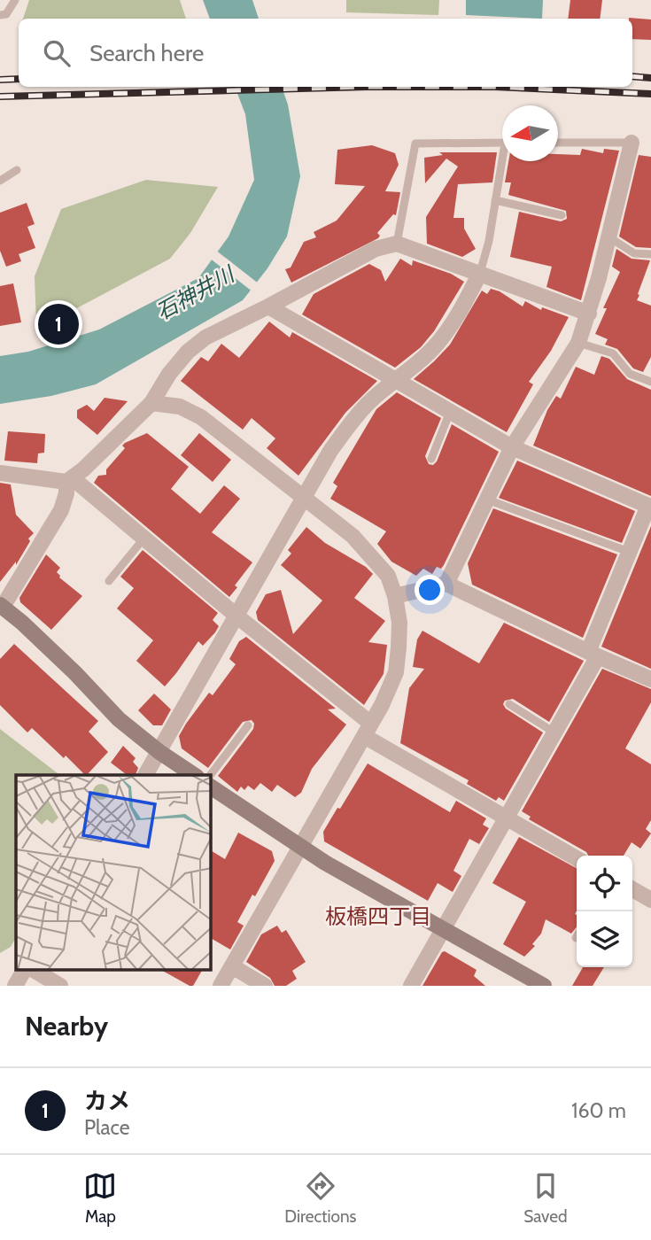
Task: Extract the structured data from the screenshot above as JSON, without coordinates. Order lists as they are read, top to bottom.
{
  "districts": ["板橋四丁目"],
  "water": ["石神井川"],
  "north": "left",
  "page": {
    "search": "Search here",
    "pins": "1",
    "heading": "Nearby",
    "list": [
      {
        "mark": "1",
        "name": "カメ",
        "note": "Place",
        "value": "160 m"
      }
    ],
    "nav": ["Map", "Directions", "Saved"]
  }
}
